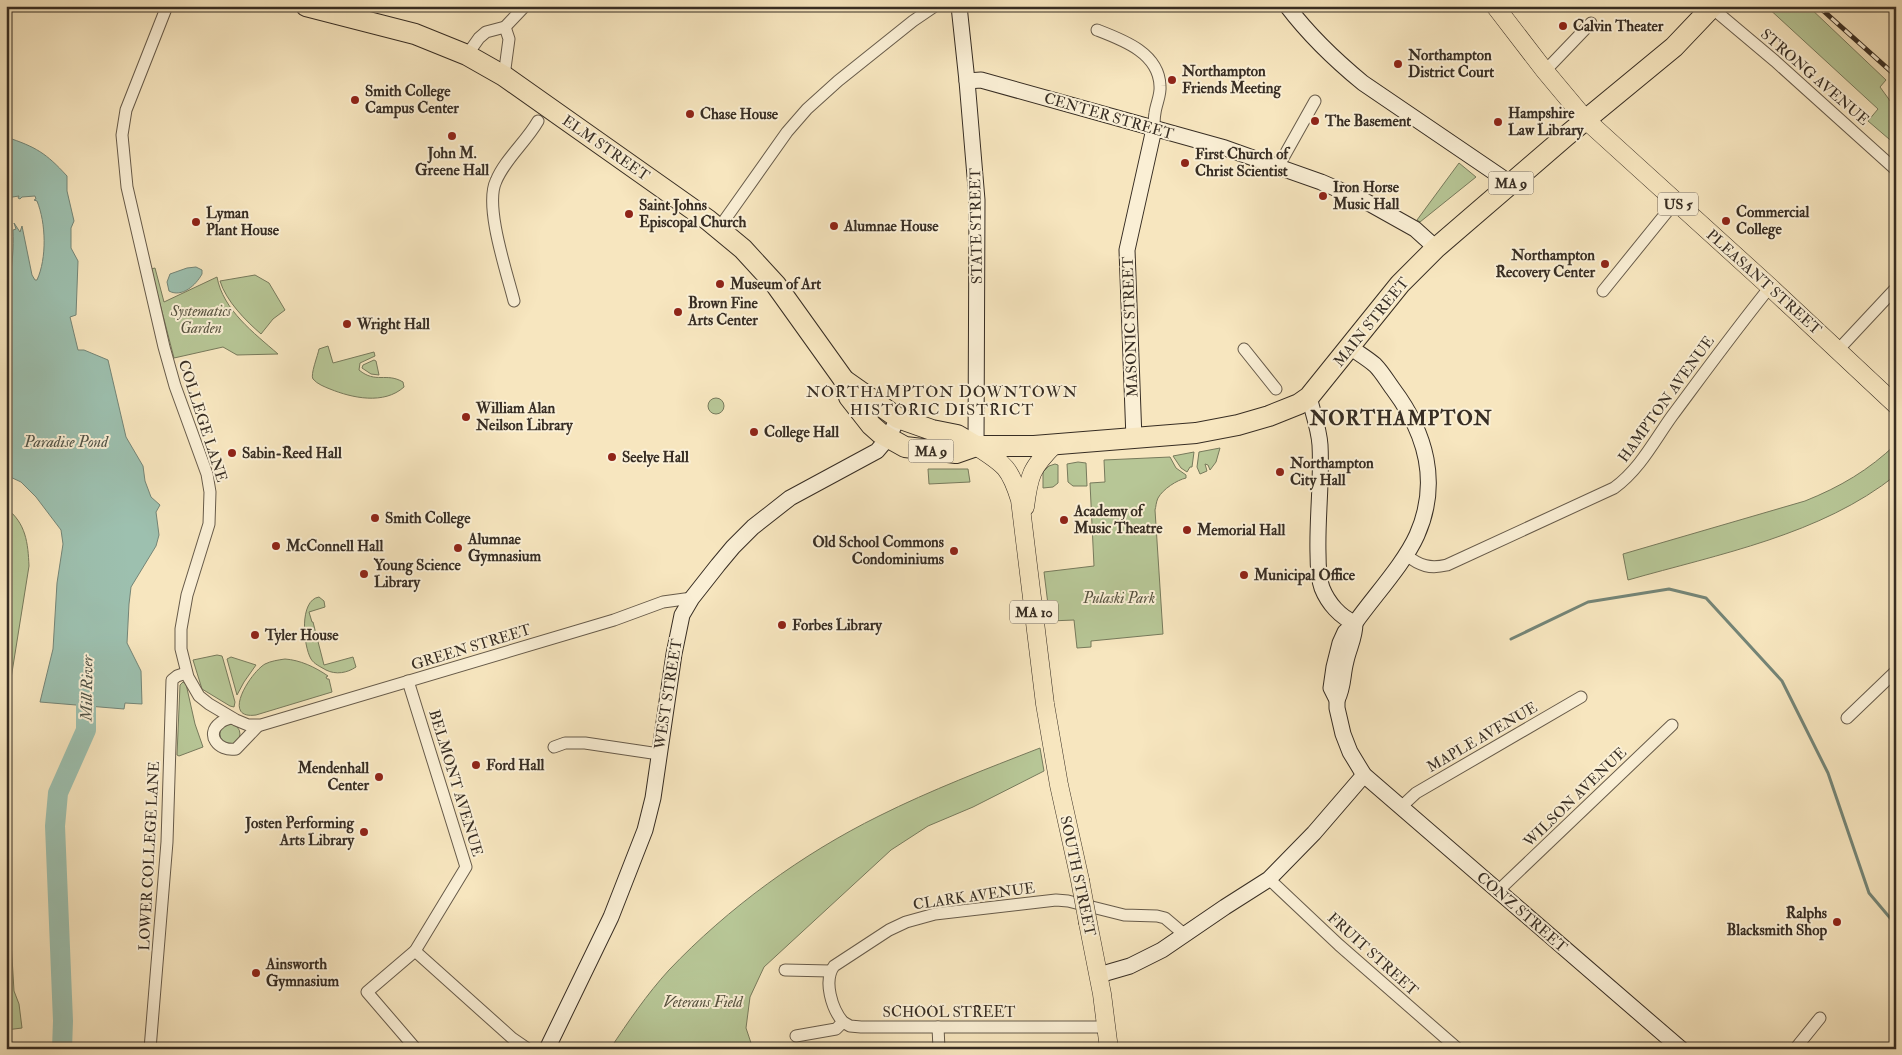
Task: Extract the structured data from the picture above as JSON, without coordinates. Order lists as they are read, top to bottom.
{
  "streets": {
    "highway": ["ELM STREET", "MA 9", "MAIN STREET"],
    "main road": [
      "CENTER STREET",
      "US 5",
      "STATE STREET",
      "PLEASANT STREET",
      "MASONIC STREET",
      "MA 10",
      "WEST STREET",
      "SOUTH STREET",
      "CONZ STREET"
    ],
    "street": [
      "STRONG AVENUE",
      "HAMPTON AVENUE",
      "COLLEGE LANE",
      "GREEN STREET",
      "MAPLE AVENUE",
      "BELMONT AVENUE",
      "WILSON AVENUE",
      "LOWER COLLEGE LANE",
      "CLARK AVENUE",
      "FRUIT STREET",
      "SCHOOL STREET"
    ]
  },
  "crossings": [
    ["STRONG AVENUE", "MAIN STREET"],
    ["CENTER STREET", "STATE STREET"],
    ["CENTER STREET", "MAIN STREET"],
    ["CENTER STREET", "MASONIC STREET"],
    ["ELM STREET", "MAIN STREET"],
    ["ELM STREET", "WEST STREET"],
    ["US 5", "PLEASANT STREET"],
    ["US 5", "MAIN STREET"],
    ["STATE STREET", "MAIN STREET"],
    ["STATE STREET", "MA 10"],
    ["PLEASANT STREET", "MAIN STREET"],
    ["PLEASANT STREET", "HAMPTON AVENUE"],
    ["MAIN STREET", "MASONIC STREET"],
    ["MAIN STREET", "MA 10"],
    ["MAIN STREET", "WEST STREET"],
    ["MAIN STREET", "CONZ STREET"],
    ["HAMPTON AVENUE", "CONZ STREET"],
    ["COLLEGE LANE", "LOWER COLLEGE LANE"],
    ["MA 10", "SOUTH STREET"],
    ["GREEN STREET", "WEST STREET"],
    ["GREEN STREET", "BELMONT AVENUE"],
    ["MAPLE AVENUE", "CONZ STREET"],
    ["WILSON AVENUE", "CONZ STREET"],
    ["SOUTH STREET", "SCHOOL STREET"]
  ],
  "districts": ["NORTHAMPTON DOWNTOWN HISTORIC DISTRICT", "NORTHAMPTON"],
  "water": ["Paradise Pond", "Mill River"],
  "parks": ["Systematics Garden", "Pulaski Park", "Veterans Field"],
  "places": [
    "Calvin Theater",
    "Northampton District Court",
    "Northampton Friends Meeting",
    "Smith College Campus Center",
    "Chase House",
    "The Basement",
    "Hampshire Law Library",
    "John M. Greene Hall",
    "First Church of Christ Scientist",
    "Iron Horse Music Hall",
    "Saint Johns Episcopal Church",
    "Commercial College",
    "Lyman Plant House",
    "Alumnae House",
    "Northampton Recovery Center",
    "Museum of Art",
    "Brown Fine Arts Center",
    "Wright Hall",
    "William Alan Neilson Library",
    "College Hall",
    "Sabin-Reed Hall",
    "Seelye Hall",
    "Northampton City Hall",
    "Smith College",
    "Academy of Music Theatre",
    "Memorial Hall",
    "McConnell Hall",
    "Alumnae Gymnasium",
    "Old School Commons Condominiums",
    "Young Science Library",
    "Municipal Office",
    "Forbes Library",
    "Tyler House",
    "Ford Hall",
    "Mendenhall Center",
    "Josten Performing Arts Library",
    "Ralphs Blacksmith Shop",
    "Ainsworth Gymnasium"
  ]
}
